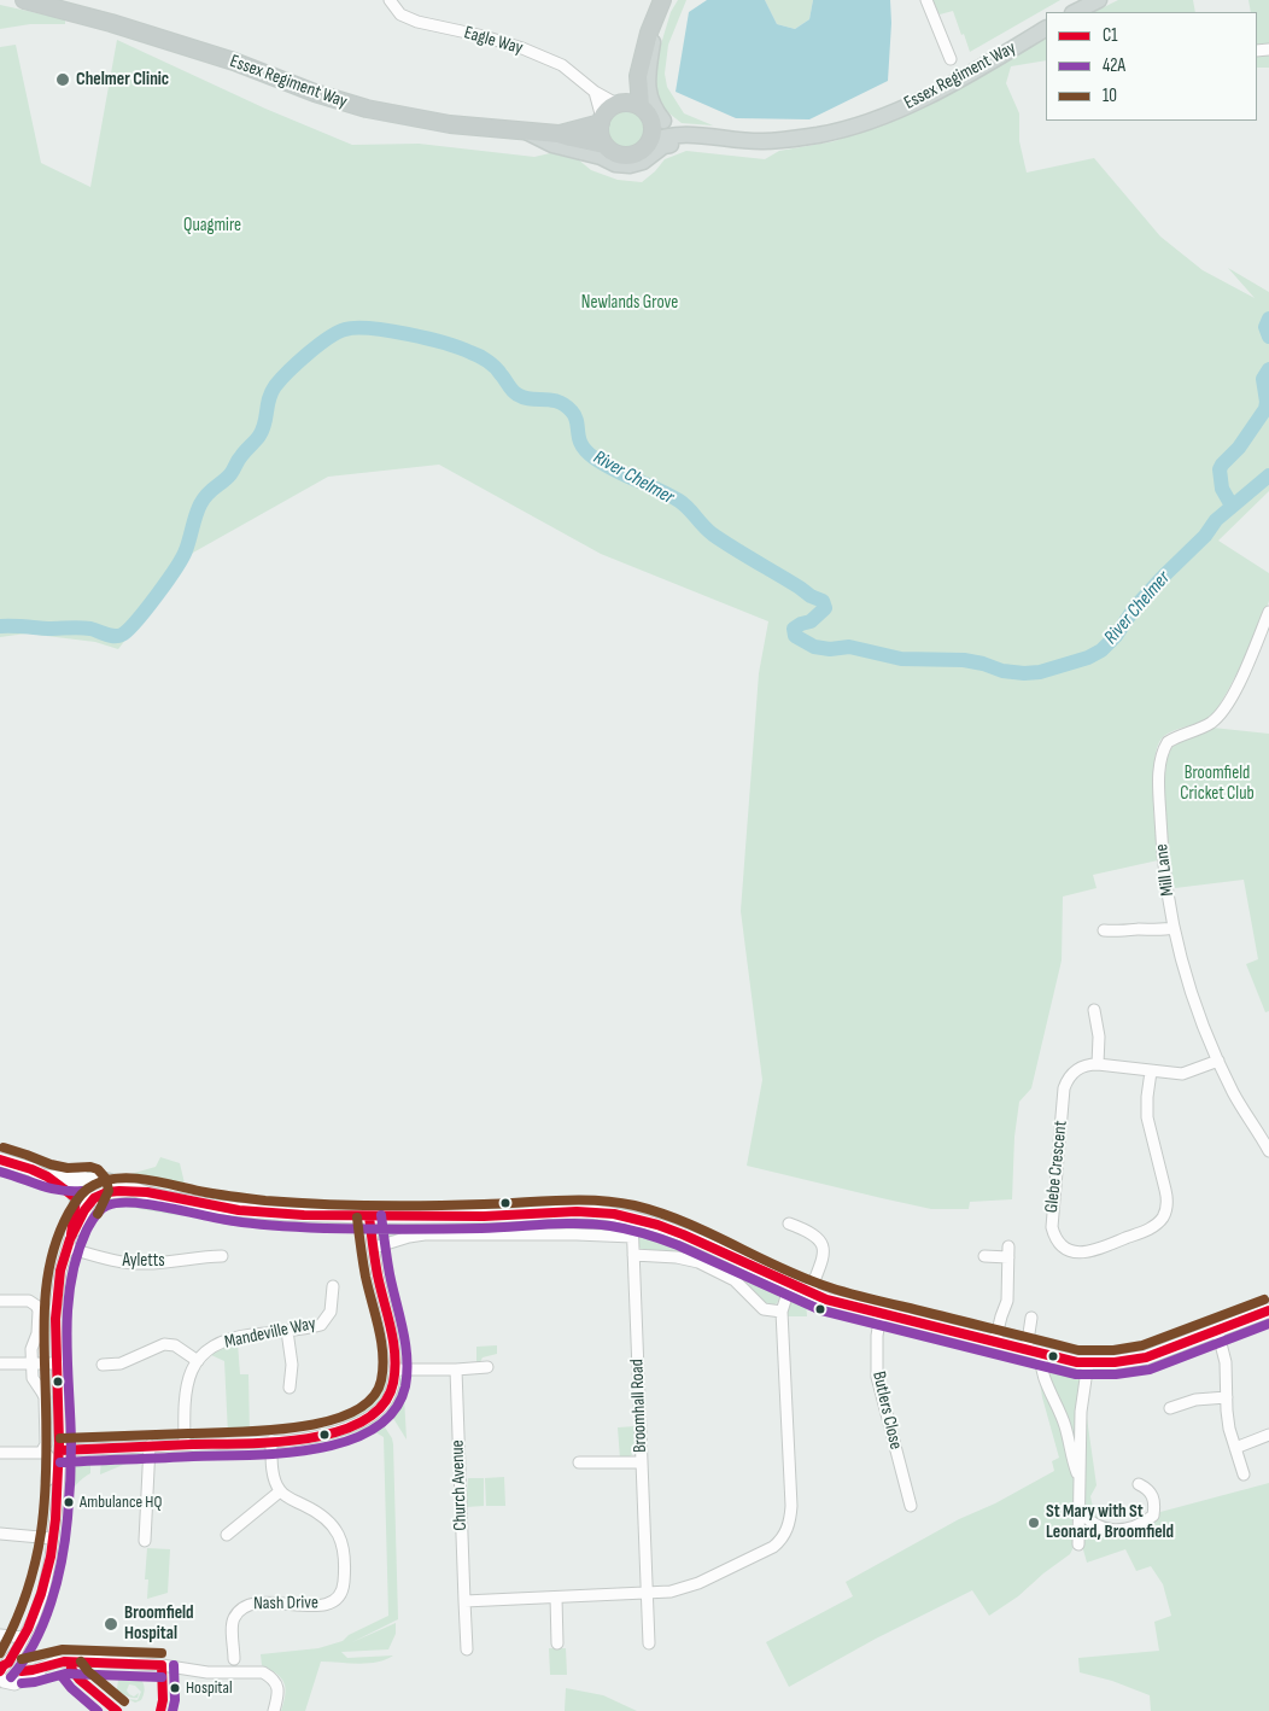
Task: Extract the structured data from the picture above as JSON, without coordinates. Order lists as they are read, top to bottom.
{
  "streets": {
    "highway": ["Essex Regiment Way"],
    "street": [
      "Eagle Way",
      "Mill Lane",
      "Glebe Crescent",
      "Ayletts",
      "Mandeville Way",
      "Broomhall Road",
      "Butlers Close",
      "Church Avenue",
      "Nash Drive"
    ]
  },
  "crossings": [
    ["Eagle Way", "Essex Regiment Way"]
  ],
  "water": ["River Chelmer"],
  "parks": ["Quagmire", "Newlands Grove", "Broomfield Cricket Club"],
  "places": [
    "Chelmer Clinic",
    "Ambulance HQ",
    "St Mary with St Leonard, Broomfield",
    "Broomfield Hospital",
    "Hospital"
  ],
  "lines": ["transit line 10", "transit line C1", "transit line 42A"],
  "legend": ["C1", "42A", "10"]
}
